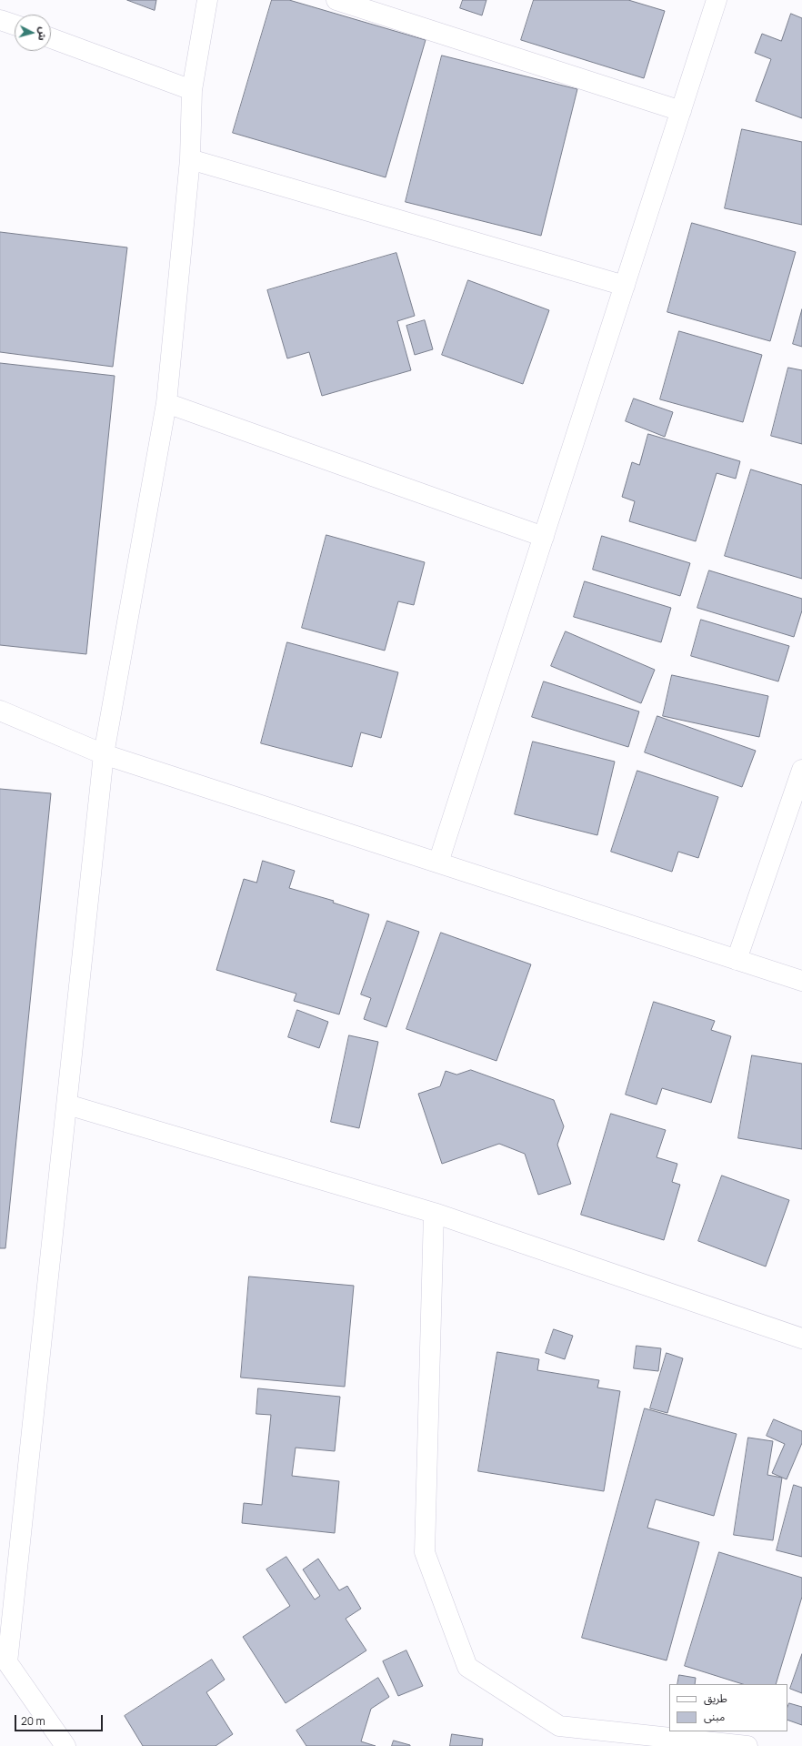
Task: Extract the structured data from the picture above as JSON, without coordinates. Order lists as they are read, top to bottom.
{
  "legend": ["طريق", "مبنى"],
  "scale_bar": "20 m",
  "north": "right"
}
